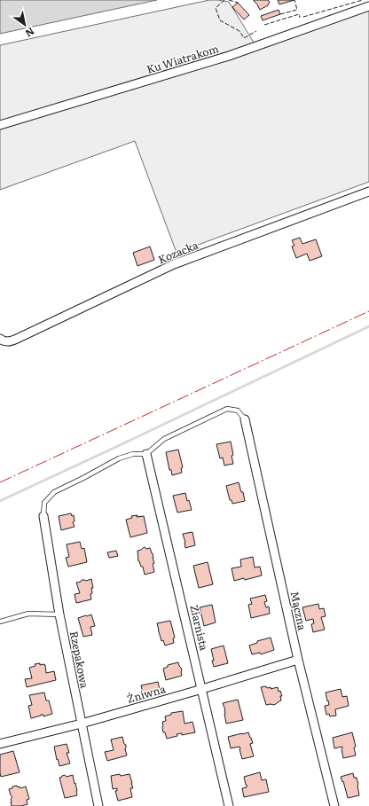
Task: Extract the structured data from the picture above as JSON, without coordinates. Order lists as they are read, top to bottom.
{
  "streets": {
    "street": [
      "Ku Wiatrakom",
      "Kozacka",
      "Mączna",
      "Ziarnista",
      "Rzepakowa",
      "Żniwna"
    ]
  },
  "crossings": [
    ["Mączna", "Żniwna"],
    ["Ziarnista", "Żniwna"],
    ["Rzepakowa", "Żniwna"]
  ],
  "north": "bottom right"
}
